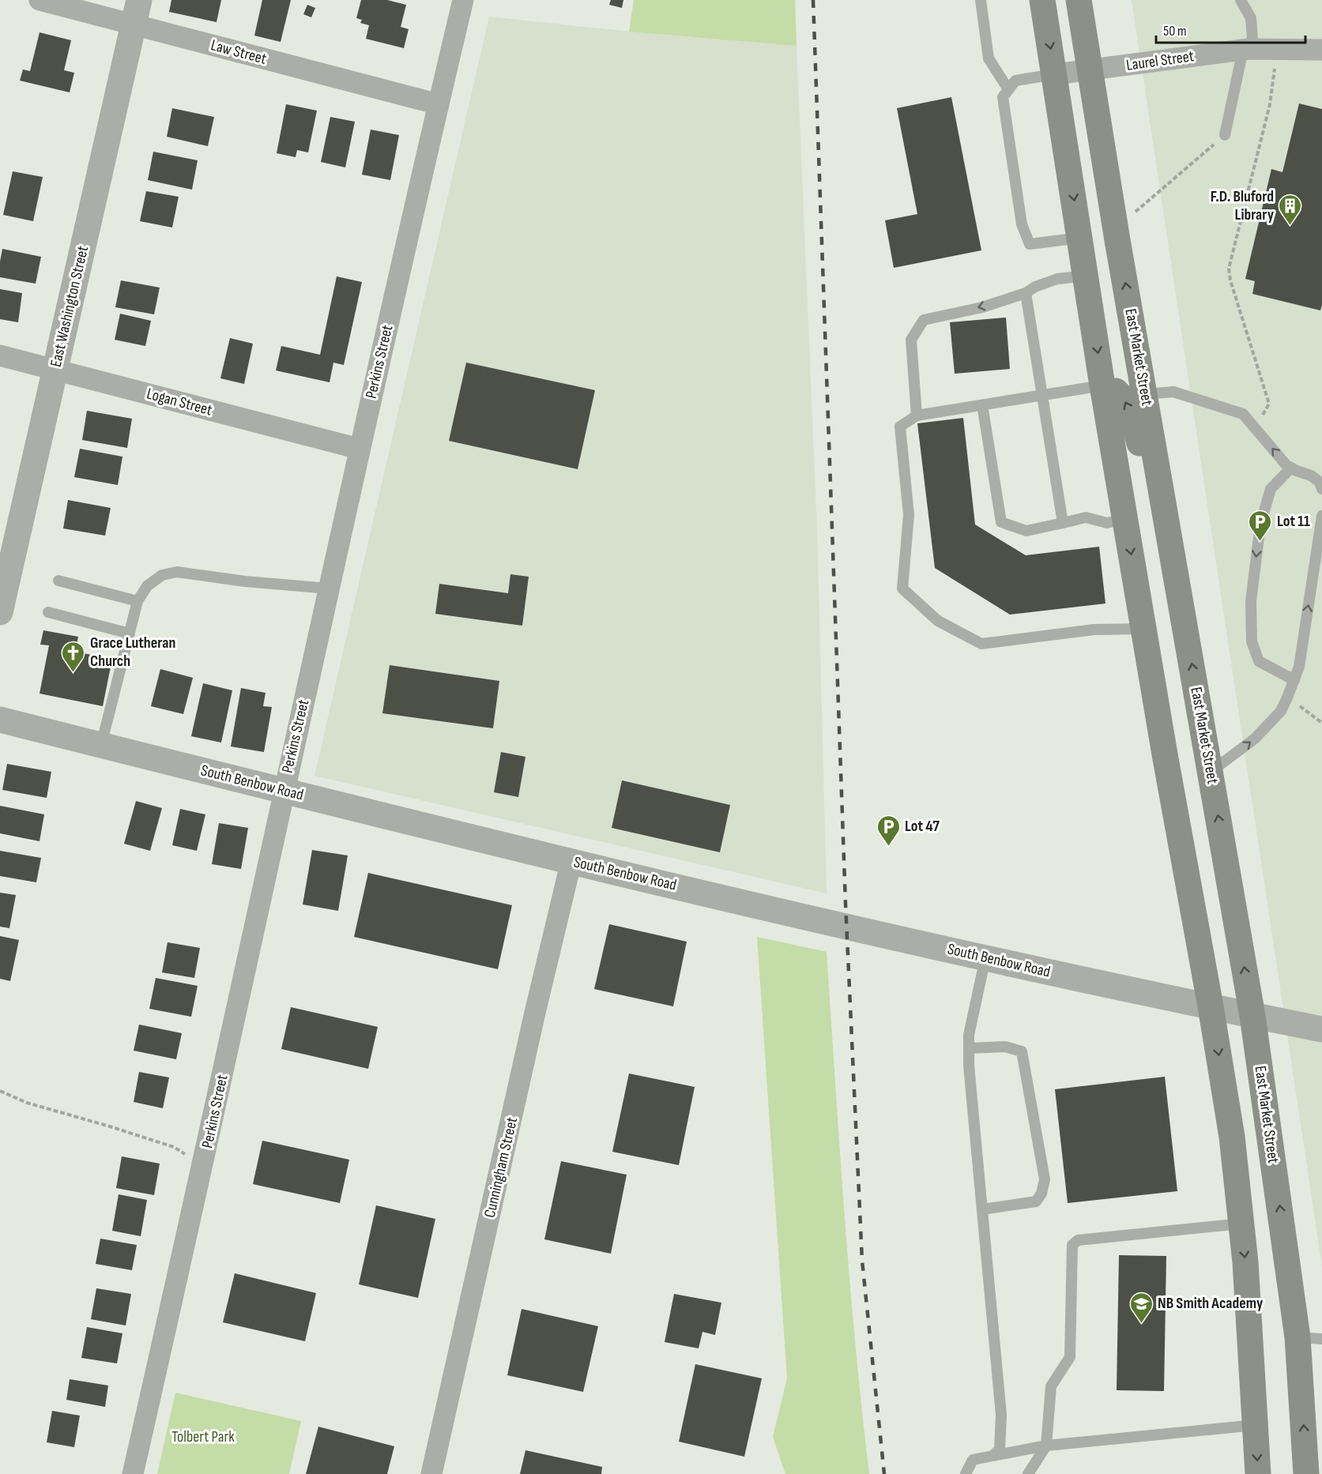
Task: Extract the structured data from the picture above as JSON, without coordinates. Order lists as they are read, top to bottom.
{
  "streets": {
    "main road": ["East Market Street"],
    "street": [
      "Law Street",
      "Laurel Street",
      "East Washington Street",
      "Perkins Street",
      "Logan Street",
      "South Benbow Road",
      "Cunningham Street"
    ]
  },
  "crossings": [
    ["Law Street", "East Washington Street"],
    ["Law Street", "Perkins Street"],
    ["Laurel Street", "East Market Street"],
    ["East Washington Street", "Logan Street"],
    ["East Market Street", "South Benbow Road"],
    ["Perkins Street", "Logan Street"],
    ["Perkins Street", "South Benbow Road"],
    ["South Benbow Road", "Cunningham Street"]
  ],
  "parks": ["Tolbert Park"],
  "places": {
    "building": ["F.D. Bluford Library"],
    "parking": ["Lot 11", "Lot 47"],
    "church": ["Grace Lutheran Church"],
    "school or university": ["NB Smith Academy"]
  },
  "scale_bar": "50 m"
}
